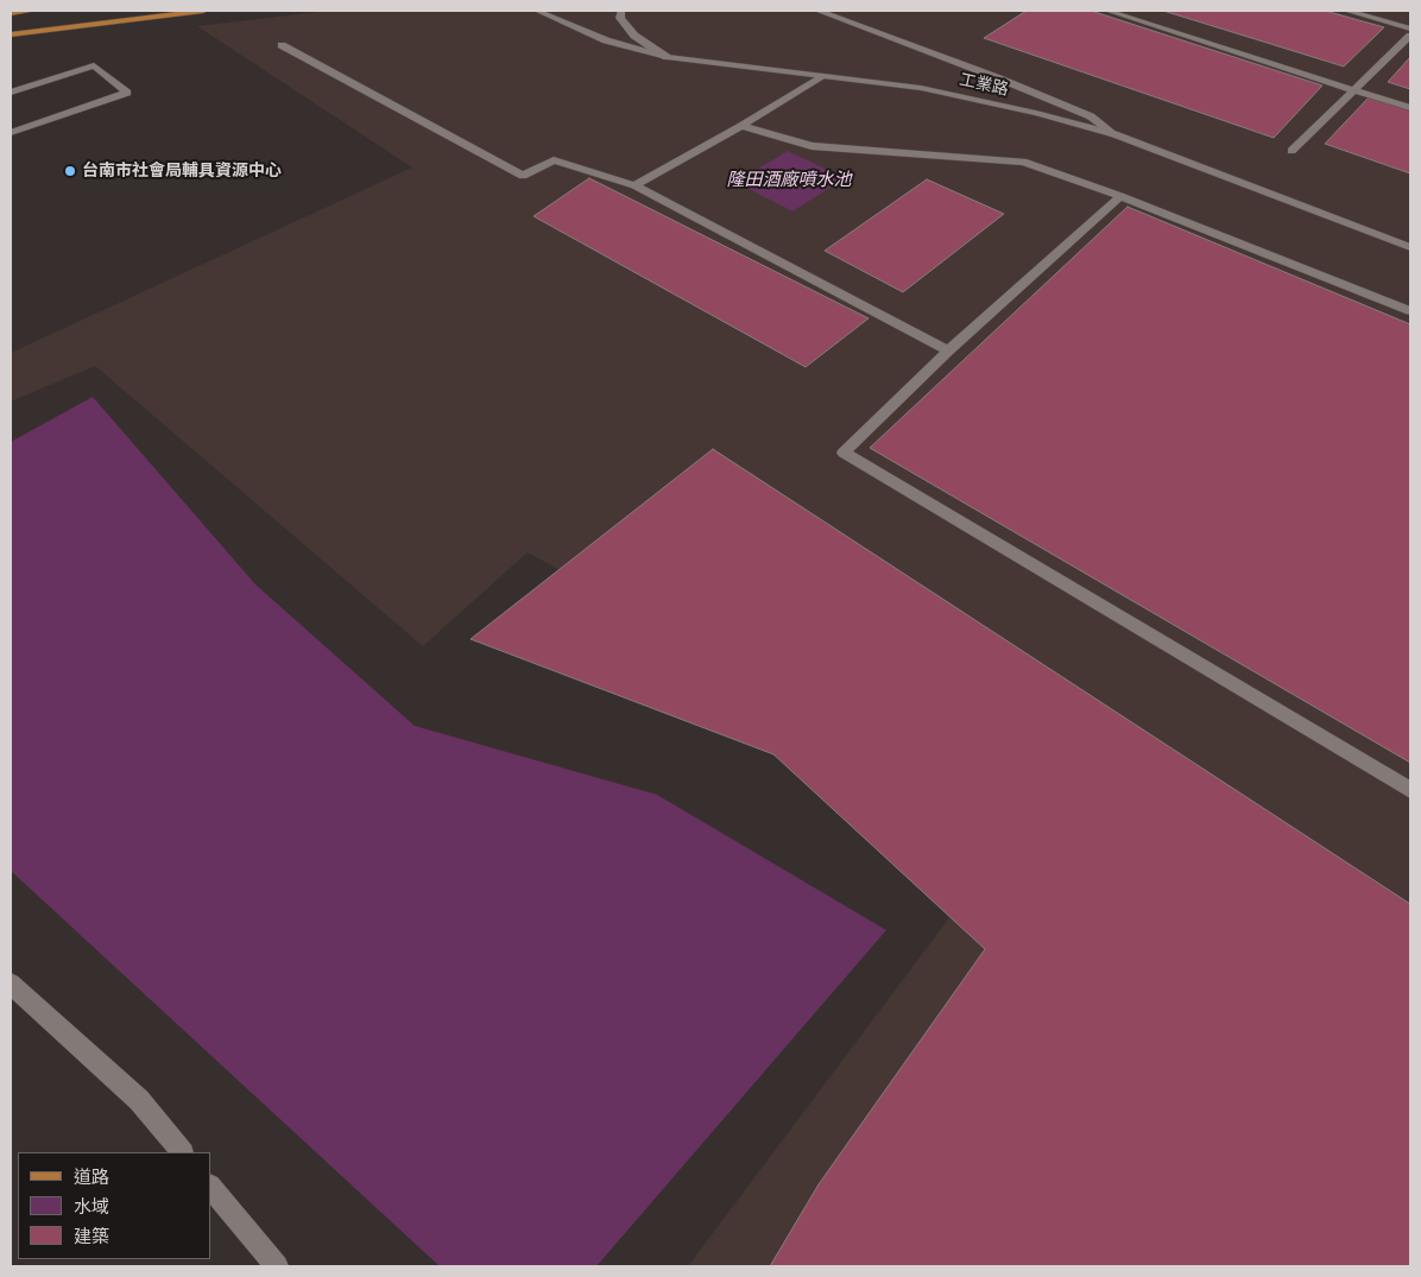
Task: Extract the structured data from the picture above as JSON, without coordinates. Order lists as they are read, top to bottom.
{
  "streets": {
    "street": ["工業路"]
  },
  "water": ["隆田酒廠噴水池"],
  "places": ["台南市社會局輔具資源中心"],
  "legend": ["道路", "水域", "建築"]
}
